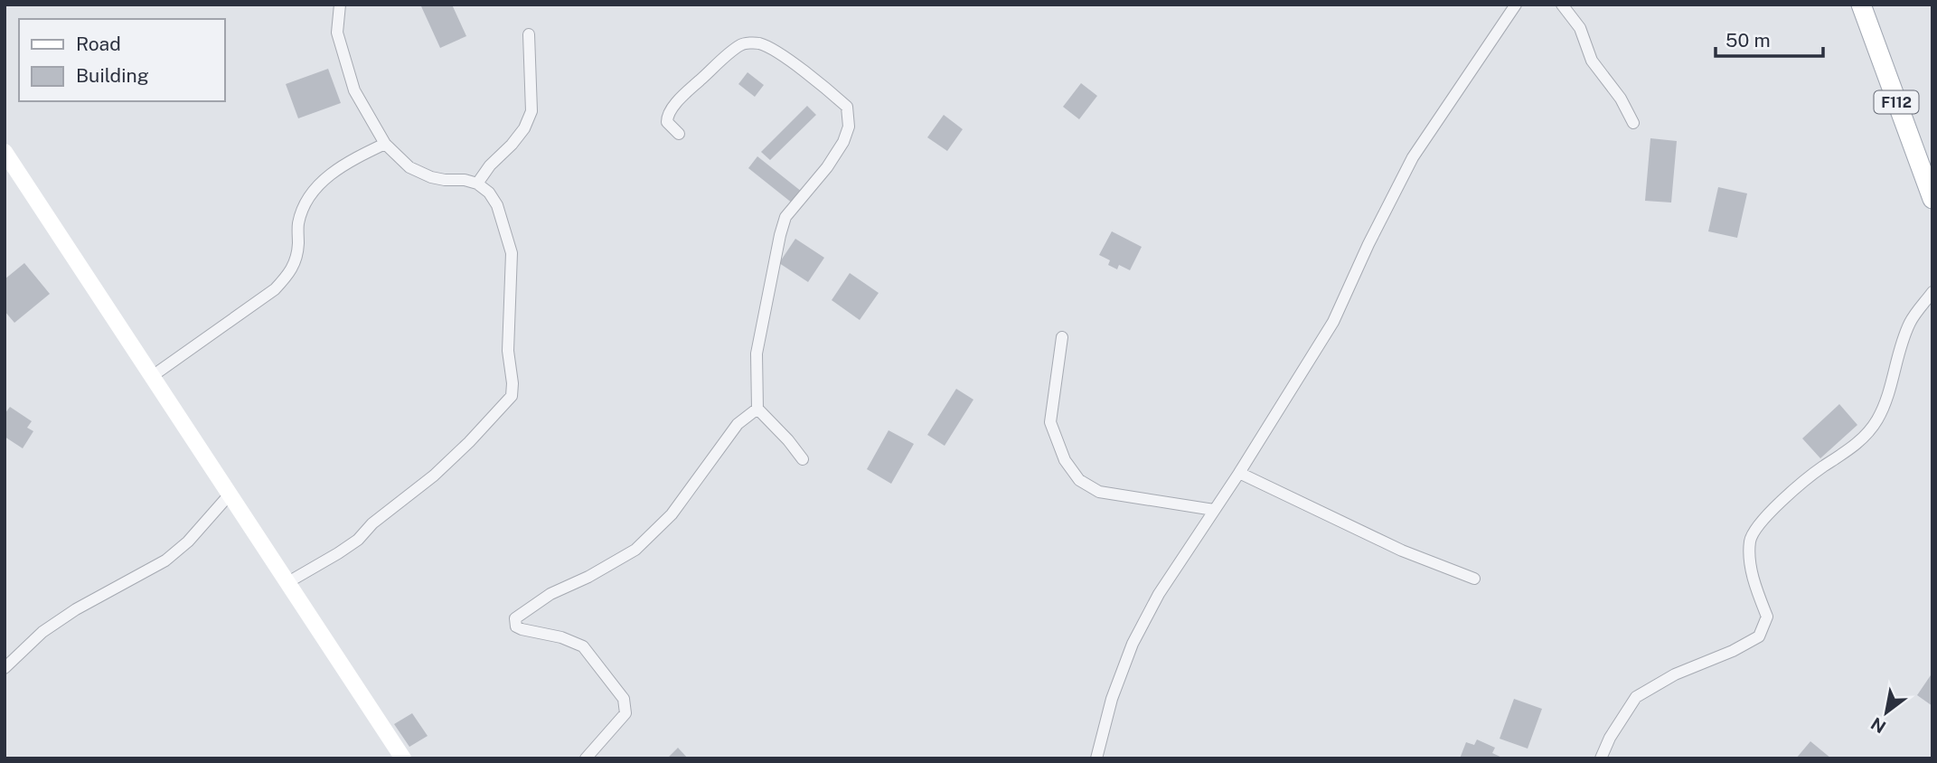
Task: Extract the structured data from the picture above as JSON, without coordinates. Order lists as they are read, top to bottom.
{
  "streets": {
    "main road": ["F112"]
  },
  "legend": ["Road", "Building"],
  "scale_bar": "50 m",
  "north": "bottom left"
}
